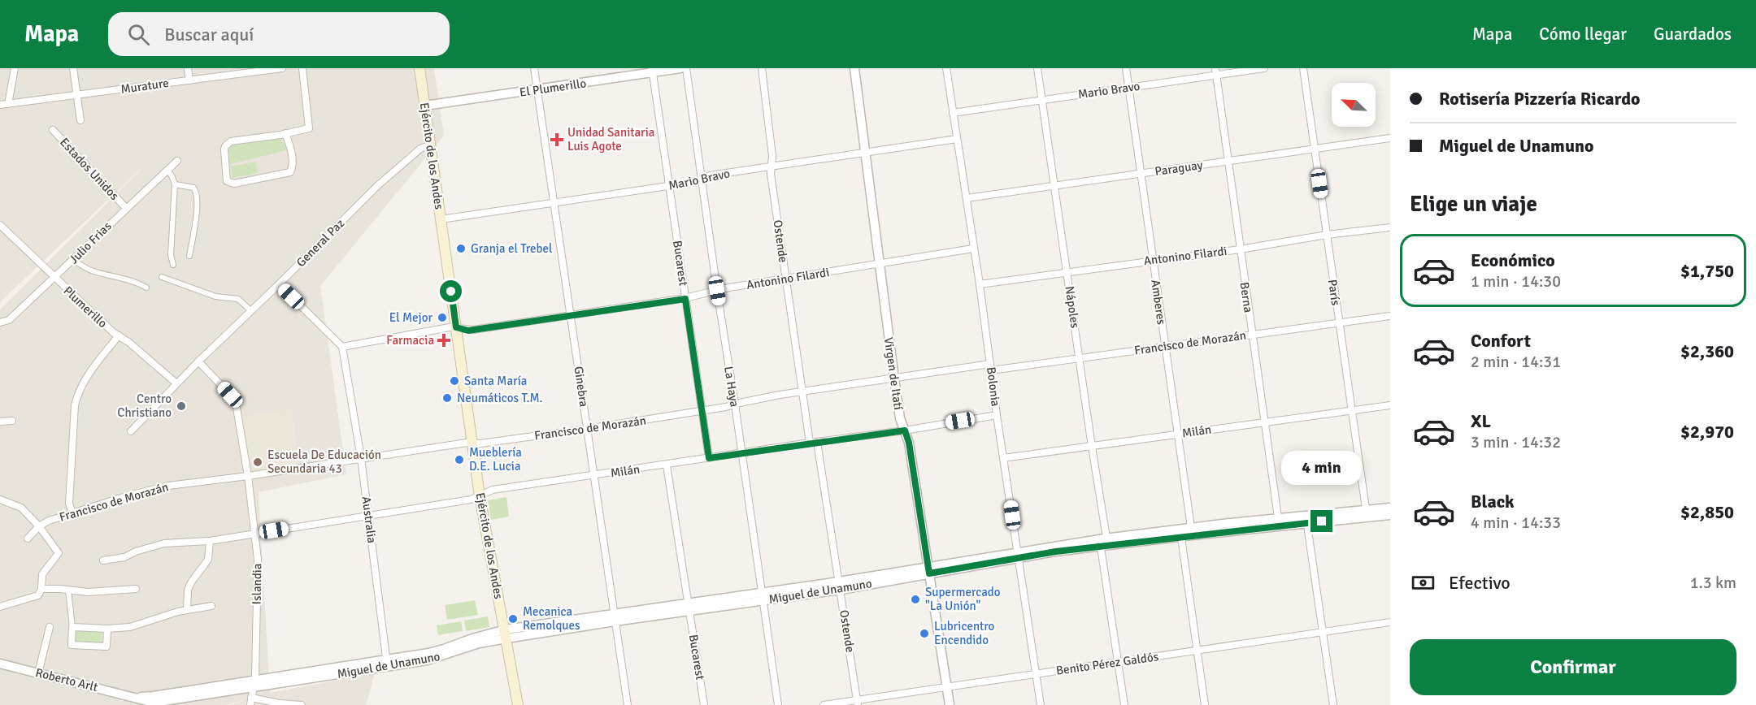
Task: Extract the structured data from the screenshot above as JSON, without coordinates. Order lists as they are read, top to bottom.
{
  "streets": {
    "main road": ["Ejército de los Andes"],
    "street": [
      "Murature",
      "El Plumerillo",
      "Mario Bravo",
      "Paraguay",
      "Estados Unidos",
      "Ostende",
      "Julio Frias",
      "General Paz",
      "Antonino Filardi",
      "Bucarest",
      "París",
      "Berna",
      "Amberes",
      "Plumerillo",
      "Nápoles",
      "Francisco de Morazán",
      "Virgen de Itatí",
      "Ginebra",
      "La Haya",
      "Bolonia",
      "Milán",
      "Australia",
      "Islandia",
      "Miguel de Unamuno",
      "Benito Pérez Galdós",
      "Roberto Arlt"
    ]
  },
  "crossings": [
    ["El Plumerillo", "Ejército de los Andes"],
    ["El Plumerillo", "Bucarest"],
    ["El Plumerillo", "Ginebra"],
    ["Mario Bravo", "Ejército de los Andes"],
    ["Mario Bravo", "Ostende"],
    ["Mario Bravo", "Bucarest"],
    ["Mario Bravo", "Berna"],
    ["Mario Bravo", "Amberes"],
    ["Mario Bravo", "Nápoles"],
    ["Mario Bravo", "Virgen de Itatí"],
    ["Mario Bravo", "Ginebra"],
    ["Mario Bravo", "La Haya"],
    ["Mario Bravo", "Bolonia"],
    ["Ejército de los Andes", "General Paz"],
    ["Ejército de los Andes", "Antonino Filardi"],
    ["Ejército de los Andes", "Francisco de Morazán"],
    ["Ejército de los Andes", "Milán"],
    ["Ejército de los Andes", "Miguel de Unamuno"],
    ["Paraguay", "París"],
    ["Paraguay", "Berna"],
    ["Paraguay", "Amberes"],
    ["Paraguay", "Nápoles"],
    ["Paraguay", "Bolonia"],
    ["Estados Unidos", "Julio Frias"],
    ["Ostende", "Antonino Filardi"],
    ["Ostende", "Francisco de Morazán"],
    ["Ostende", "Milán"],
    ["Ostende", "Miguel de Unamuno"],
    ["Ostende", "Benito Pérez Galdós"],
    ["Julio Frias", "Plumerillo"],
    ["General Paz", "Plumerillo"],
    ["General Paz", "Islandia"],
    ["Antonino Filardi", "Bucarest"],
    ["Antonino Filardi", "París"],
    ["Antonino Filardi", "Berna"],
    ["Antonino Filardi", "Amberes"],
    ["Antonino Filardi", "Nápoles"],
    ["Antonino Filardi", "Virgen de Itatí"],
    ["Antonino Filardi", "Ginebra"],
    ["Antonino Filardi", "La Haya"],
    ["Antonino Filardi", "Bolonia"],
    ["Antonino Filardi", "Australia"],
    ["Bucarest", "Francisco de Morazán"],
    ["Bucarest", "Milán"],
    ["Bucarest", "Miguel de Unamuno"],
    ["París", "Francisco de Morazán"],
    ["París", "Milán"],
    ["París", "Miguel de Unamuno"],
    ["Berna", "Francisco de Morazán"],
    ["Berna", "Milán"],
    ["Berna", "Miguel de Unamuno"],
    ["Amberes", "Francisco de Morazán"],
    ["Amberes", "Milán"],
    ["Amberes", "Miguel de Unamuno"],
    ["Nápoles", "Francisco de Morazán"],
    ["Nápoles", "Milán"],
    ["Nápoles", "Miguel de Unamuno"],
    ["Nápoles", "Benito Pérez Galdós"],
    ["Francisco de Morazán", "Virgen de Itatí"],
    ["Francisco de Morazán", "Ginebra"],
    ["Francisco de Morazán", "La Haya"],
    ["Francisco de Morazán", "Bolonia"],
    ["Francisco de Morazán", "Australia"],
    ["Francisco de Morazán", "Islandia"],
    ["Virgen de Itatí", "Milán"],
    ["Virgen de Itatí", "Miguel de Unamuno"],
    ["Virgen de Itatí", "Benito Pérez Galdós"],
    ["Ginebra", "Milán"],
    ["Ginebra", "Miguel de Unamuno"],
    ["La Haya", "Milán"],
    ["La Haya", "Miguel de Unamuno"],
    ["Bolonia", "Milán"],
    ["Bolonia", "Miguel de Unamuno"],
    ["Bolonia", "Benito Pérez Galdós"],
    ["Milán", "Australia"],
    ["Milán", "Islandia"],
    ["Australia", "Miguel de Unamuno"],
    ["Islandia", "Miguel de Unamuno"],
    ["Islandia", "Roberto Arlt"],
    ["Miguel de Unamuno", "Roberto Arlt"]
  ],
  "places": {
    "health": ["Unidad Sanitaria Luis Agote", "Farmacia"],
    "other": [
      "Granja el Trebel",
      "El Mejor",
      "Santa María",
      "Neumáticos T.M.",
      "Centro Christiano",
      "Mueblería D.E. Lucia",
      "Escuela De Educación Secundaria 43",
      "Supermercado \"La Unión\"",
      "Mecanica Remolques",
      "Lubricentro Encendido"
    ]
  },
  "north": "top left",
  "page": {
    "header": "Mapa",
    "search": "Buscar aquí",
    "nav": ["Mapa", "Cómo llegar", "Guardados"],
    "banner": ["Rotisería Pizzería Ricardo", "Miguel de Unamuno"],
    "heading": "Elige un viaje",
    "list": [
      {
        "name": "Económico",
        "note": "1 min · 14:30",
        "value": "$1,750"
      },
      {
        "name": "Confort",
        "note": "2 min · 14:31",
        "value": "$2,360"
      },
      {
        "name": "XL",
        "note": "3 min · 14:32",
        "value": "$2,970"
      },
      {
        "name": "Black",
        "note": "4 min · 14:33",
        "value": "$2,850"
      }
    ],
    "bubble": "4 min",
    "pay": ["Efectivo", "1.3 km"],
    "buttons": "Confirmar"
  }
}
